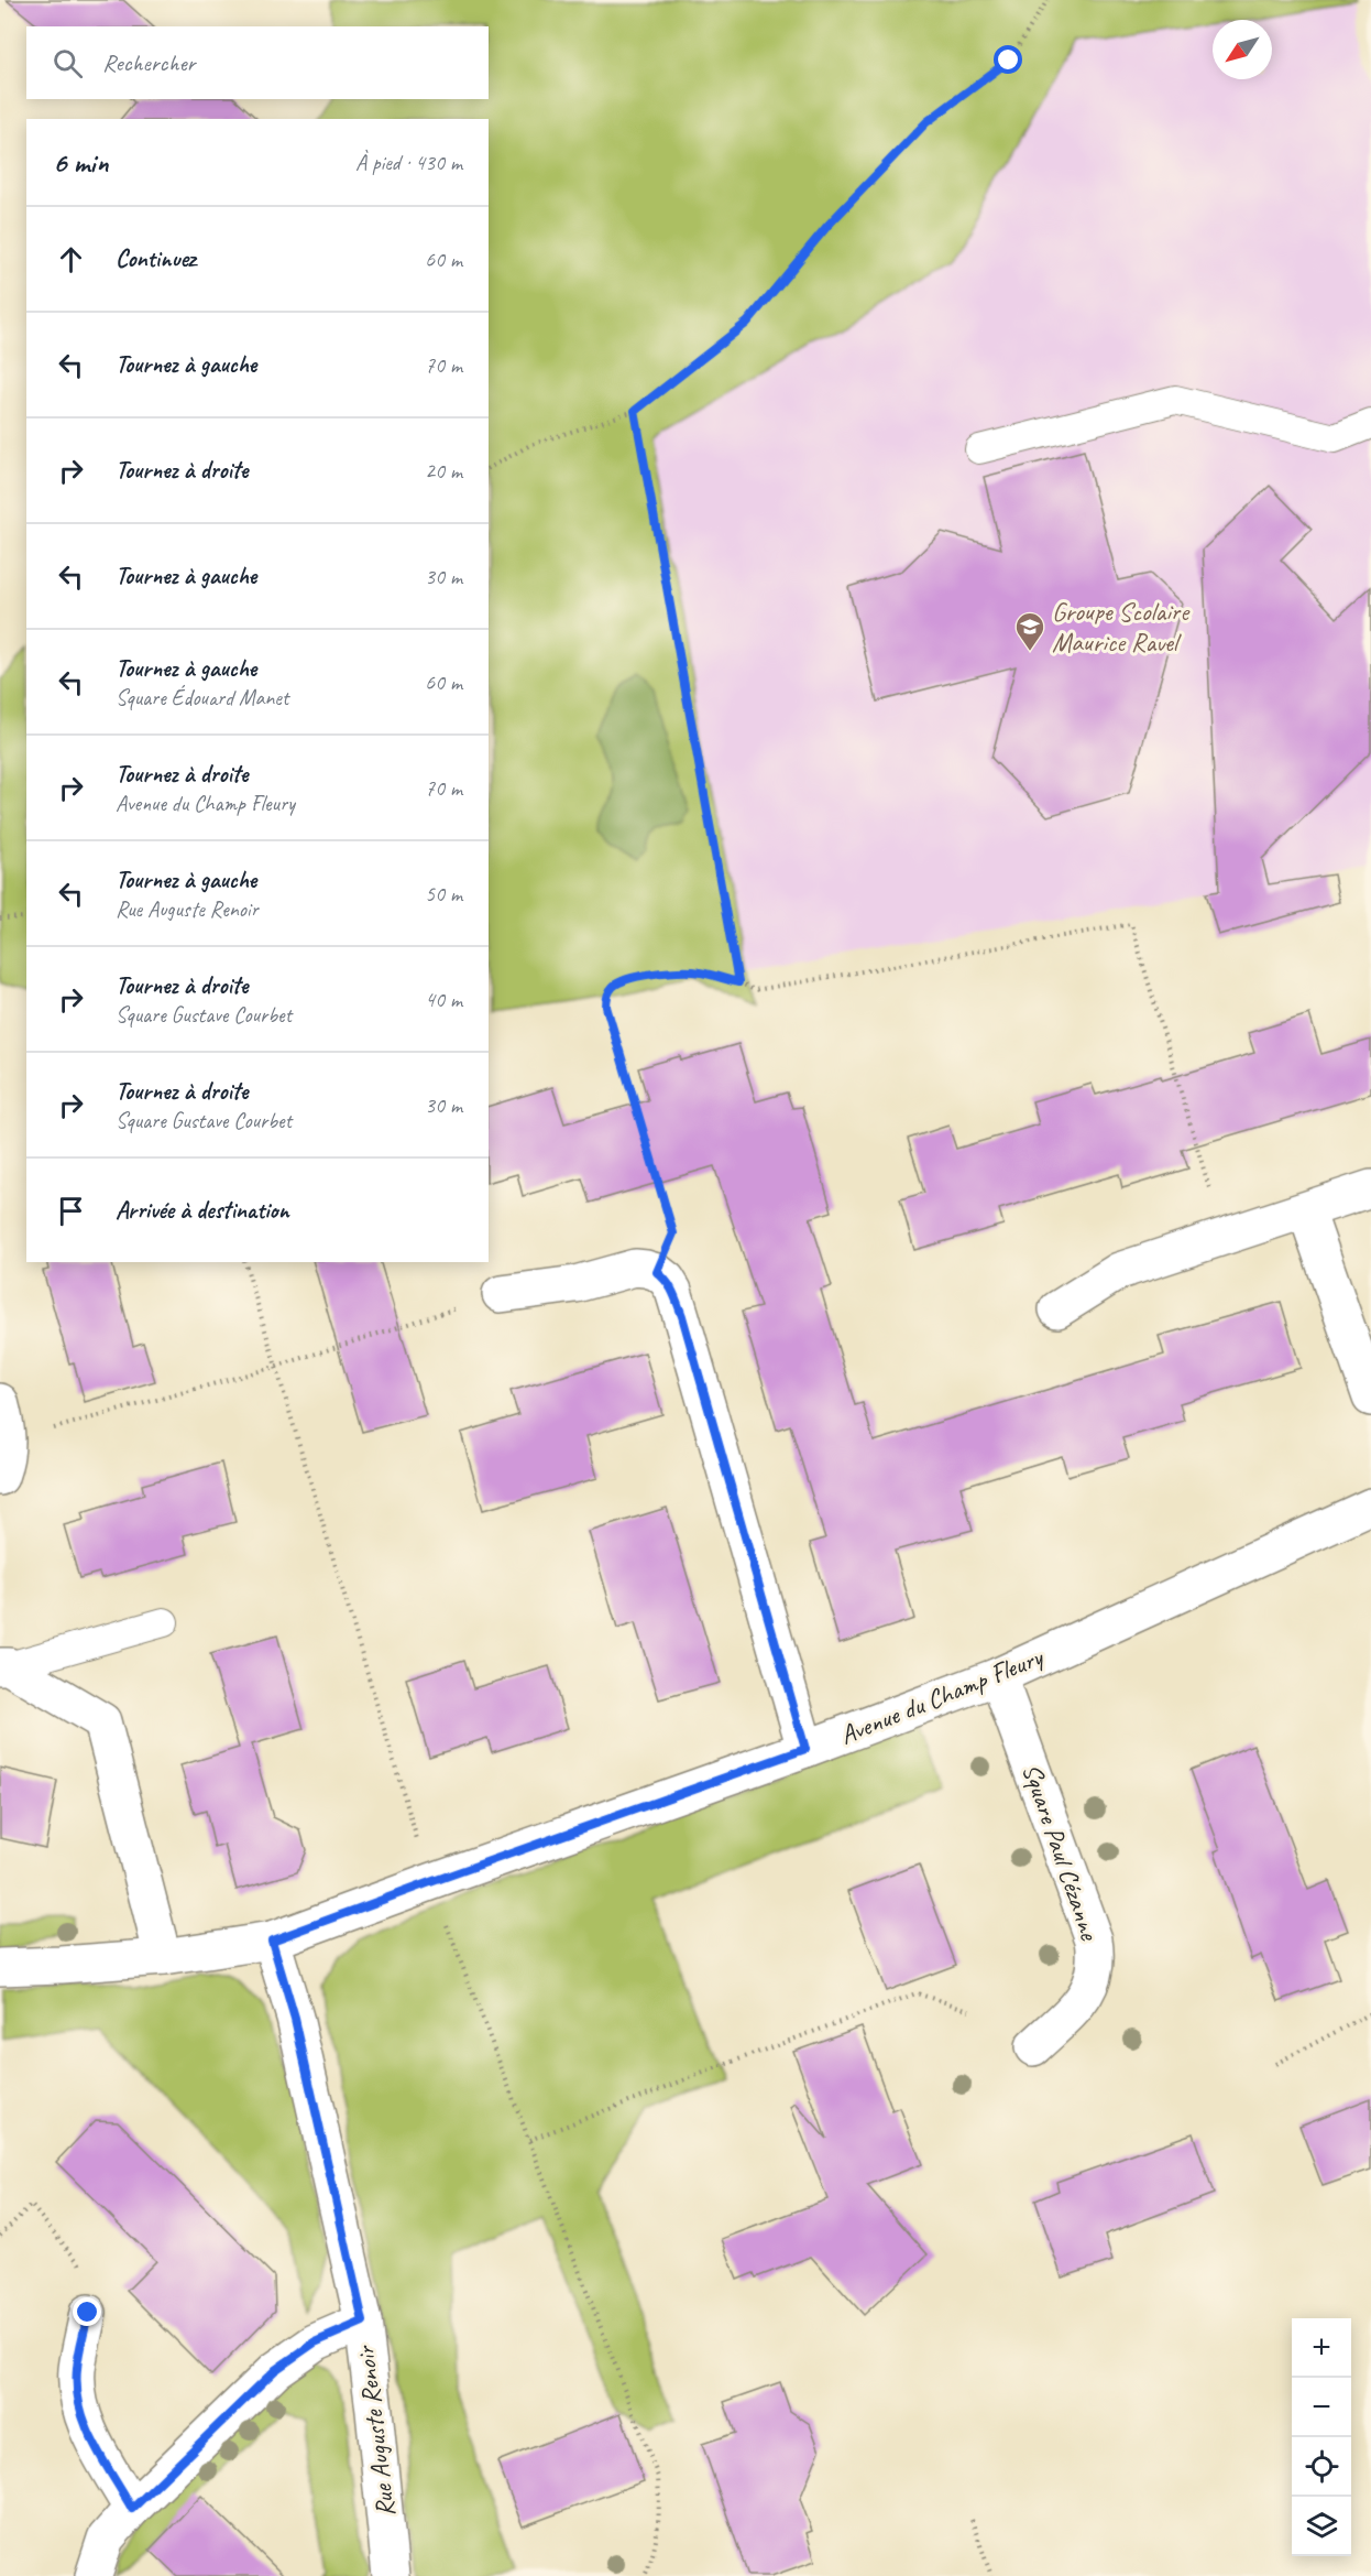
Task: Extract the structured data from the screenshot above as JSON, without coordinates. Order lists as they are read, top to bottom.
{
  "streets": {
    "street": ["Avenue du Champ Fleury", "Square Paul Cézanne", "Rue Auguste Renoir"]
  },
  "crossings": [
    ["Avenue du Champ Fleury", "Square Paul Cézanne"],
    ["Avenue du Champ Fleury", "Rue Auguste Renoir"]
  ],
  "places": {
    "school or university": ["Groupe Scolaire Maurice Ravel"]
  },
  "north": "bottom left",
  "page": {
    "search": "Rechercher",
    "heading": ["6 min", "À pied · 430 m"],
    "list": [
      ["Continuez", "60 m"],
      ["Tournez à gauche", "70 m"],
      ["Tournez à droite", "20 m"],
      ["Tournez à gauche", "30 m"],
      ["Tournez à gauche", "Square Édouard Manet", "60 m"],
      ["Tournez à droite", "Avenue du Champ Fleury", "70 m"],
      ["Tournez à gauche", "Rue Auguste Renoir", "50 m"],
      ["Tournez à droite", "Square Gustave Courbet", "40 m"],
      ["Tournez à droite", "Square Gustave Courbet", "30 m"],
      "Arrivée à destination"
    ],
    "map_buttons": ["+", "−"]
  }
}
